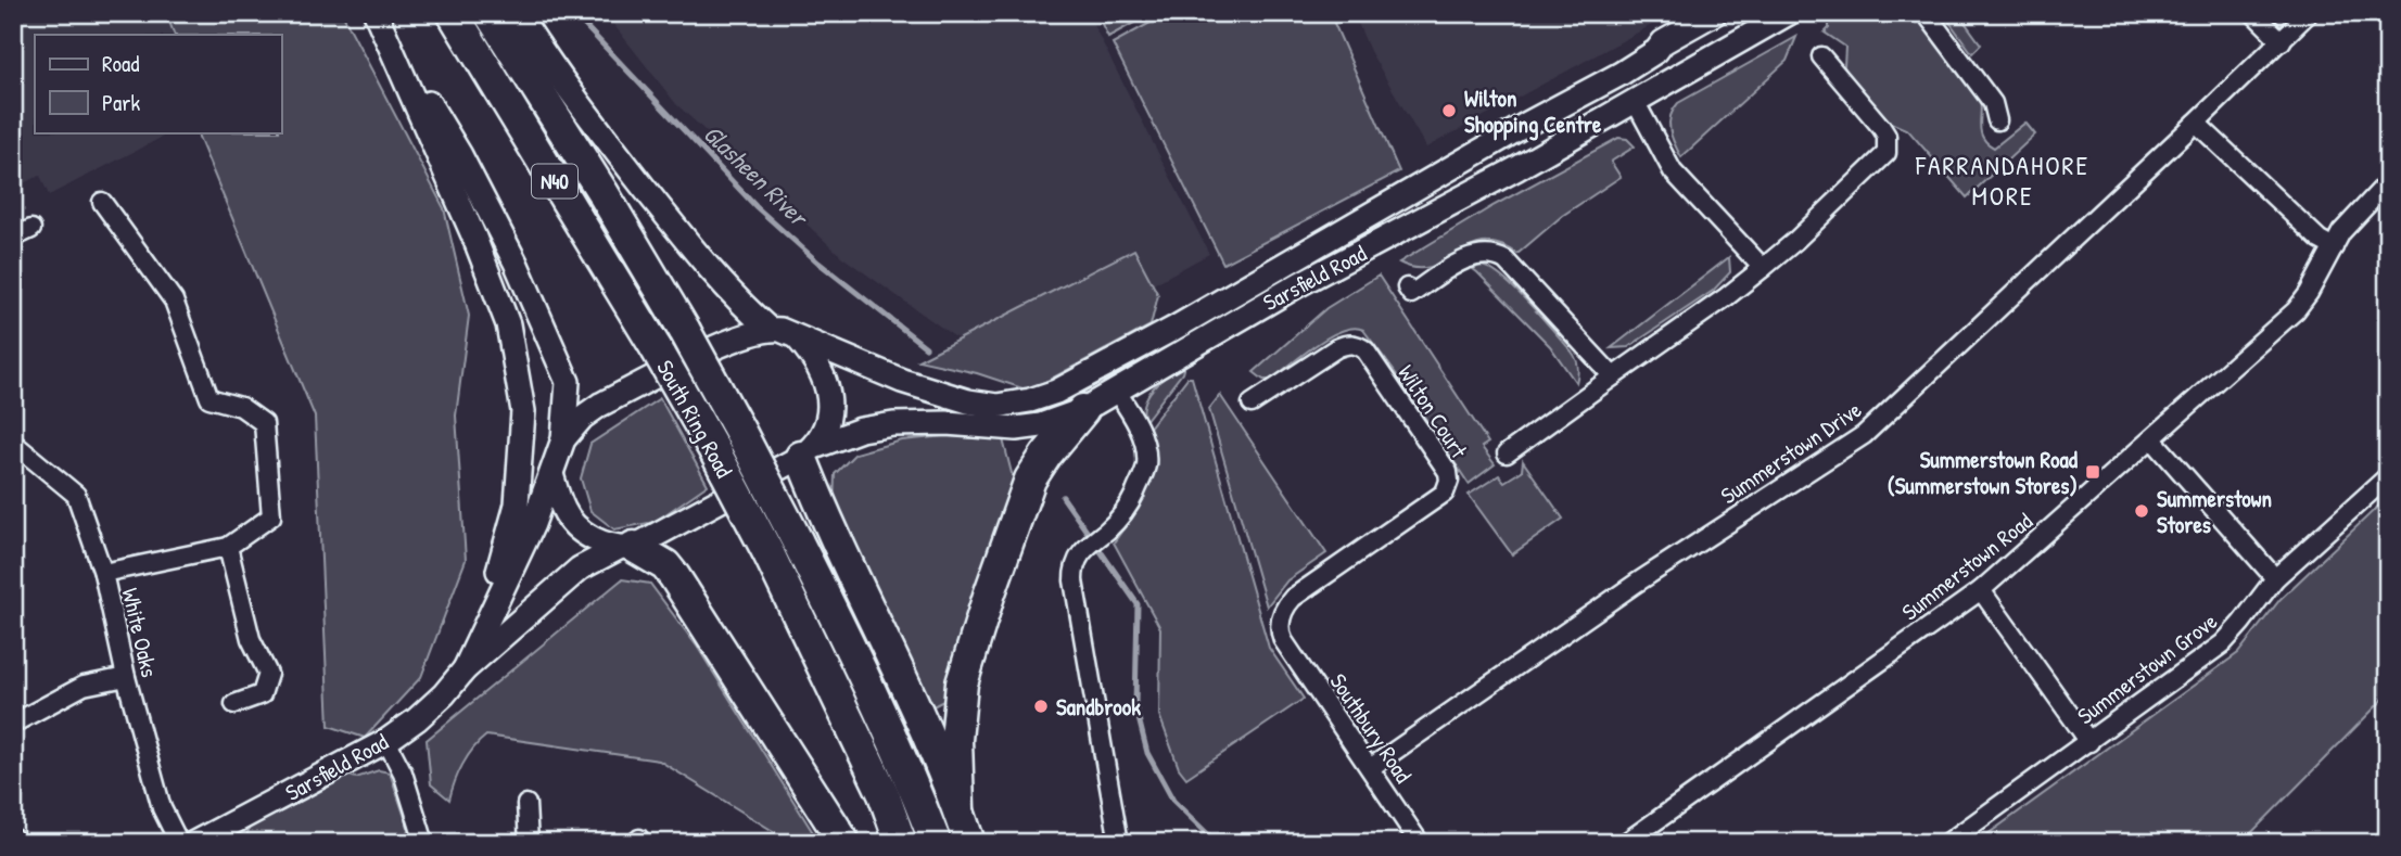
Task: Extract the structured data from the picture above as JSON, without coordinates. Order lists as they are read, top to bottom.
{
  "streets": {
    "highway": ["N40", "South Ring Road"],
    "main road": ["Sarsfield Road"],
    "street": [
      "Wilton Court",
      "Summerstown Drive",
      "Summerstown Road",
      "White Oaks",
      "Summerstown Grove",
      "Southbury Road"
    ]
  },
  "crossings": [
    ["Wilton Court", "Southbury Road"],
    ["Summerstown Drive", "Southbury Road"]
  ],
  "districts": ["FARRANDAHORE MORE"],
  "water": ["Glasheen River"],
  "places": {
    "other": ["Wilton Shopping Centre", "Summerstown Stores", "Sandbrook"],
    "transit": ["Summerstown Road (Summerstown Stores)"]
  },
  "legend": ["Road", "Park"]
}
